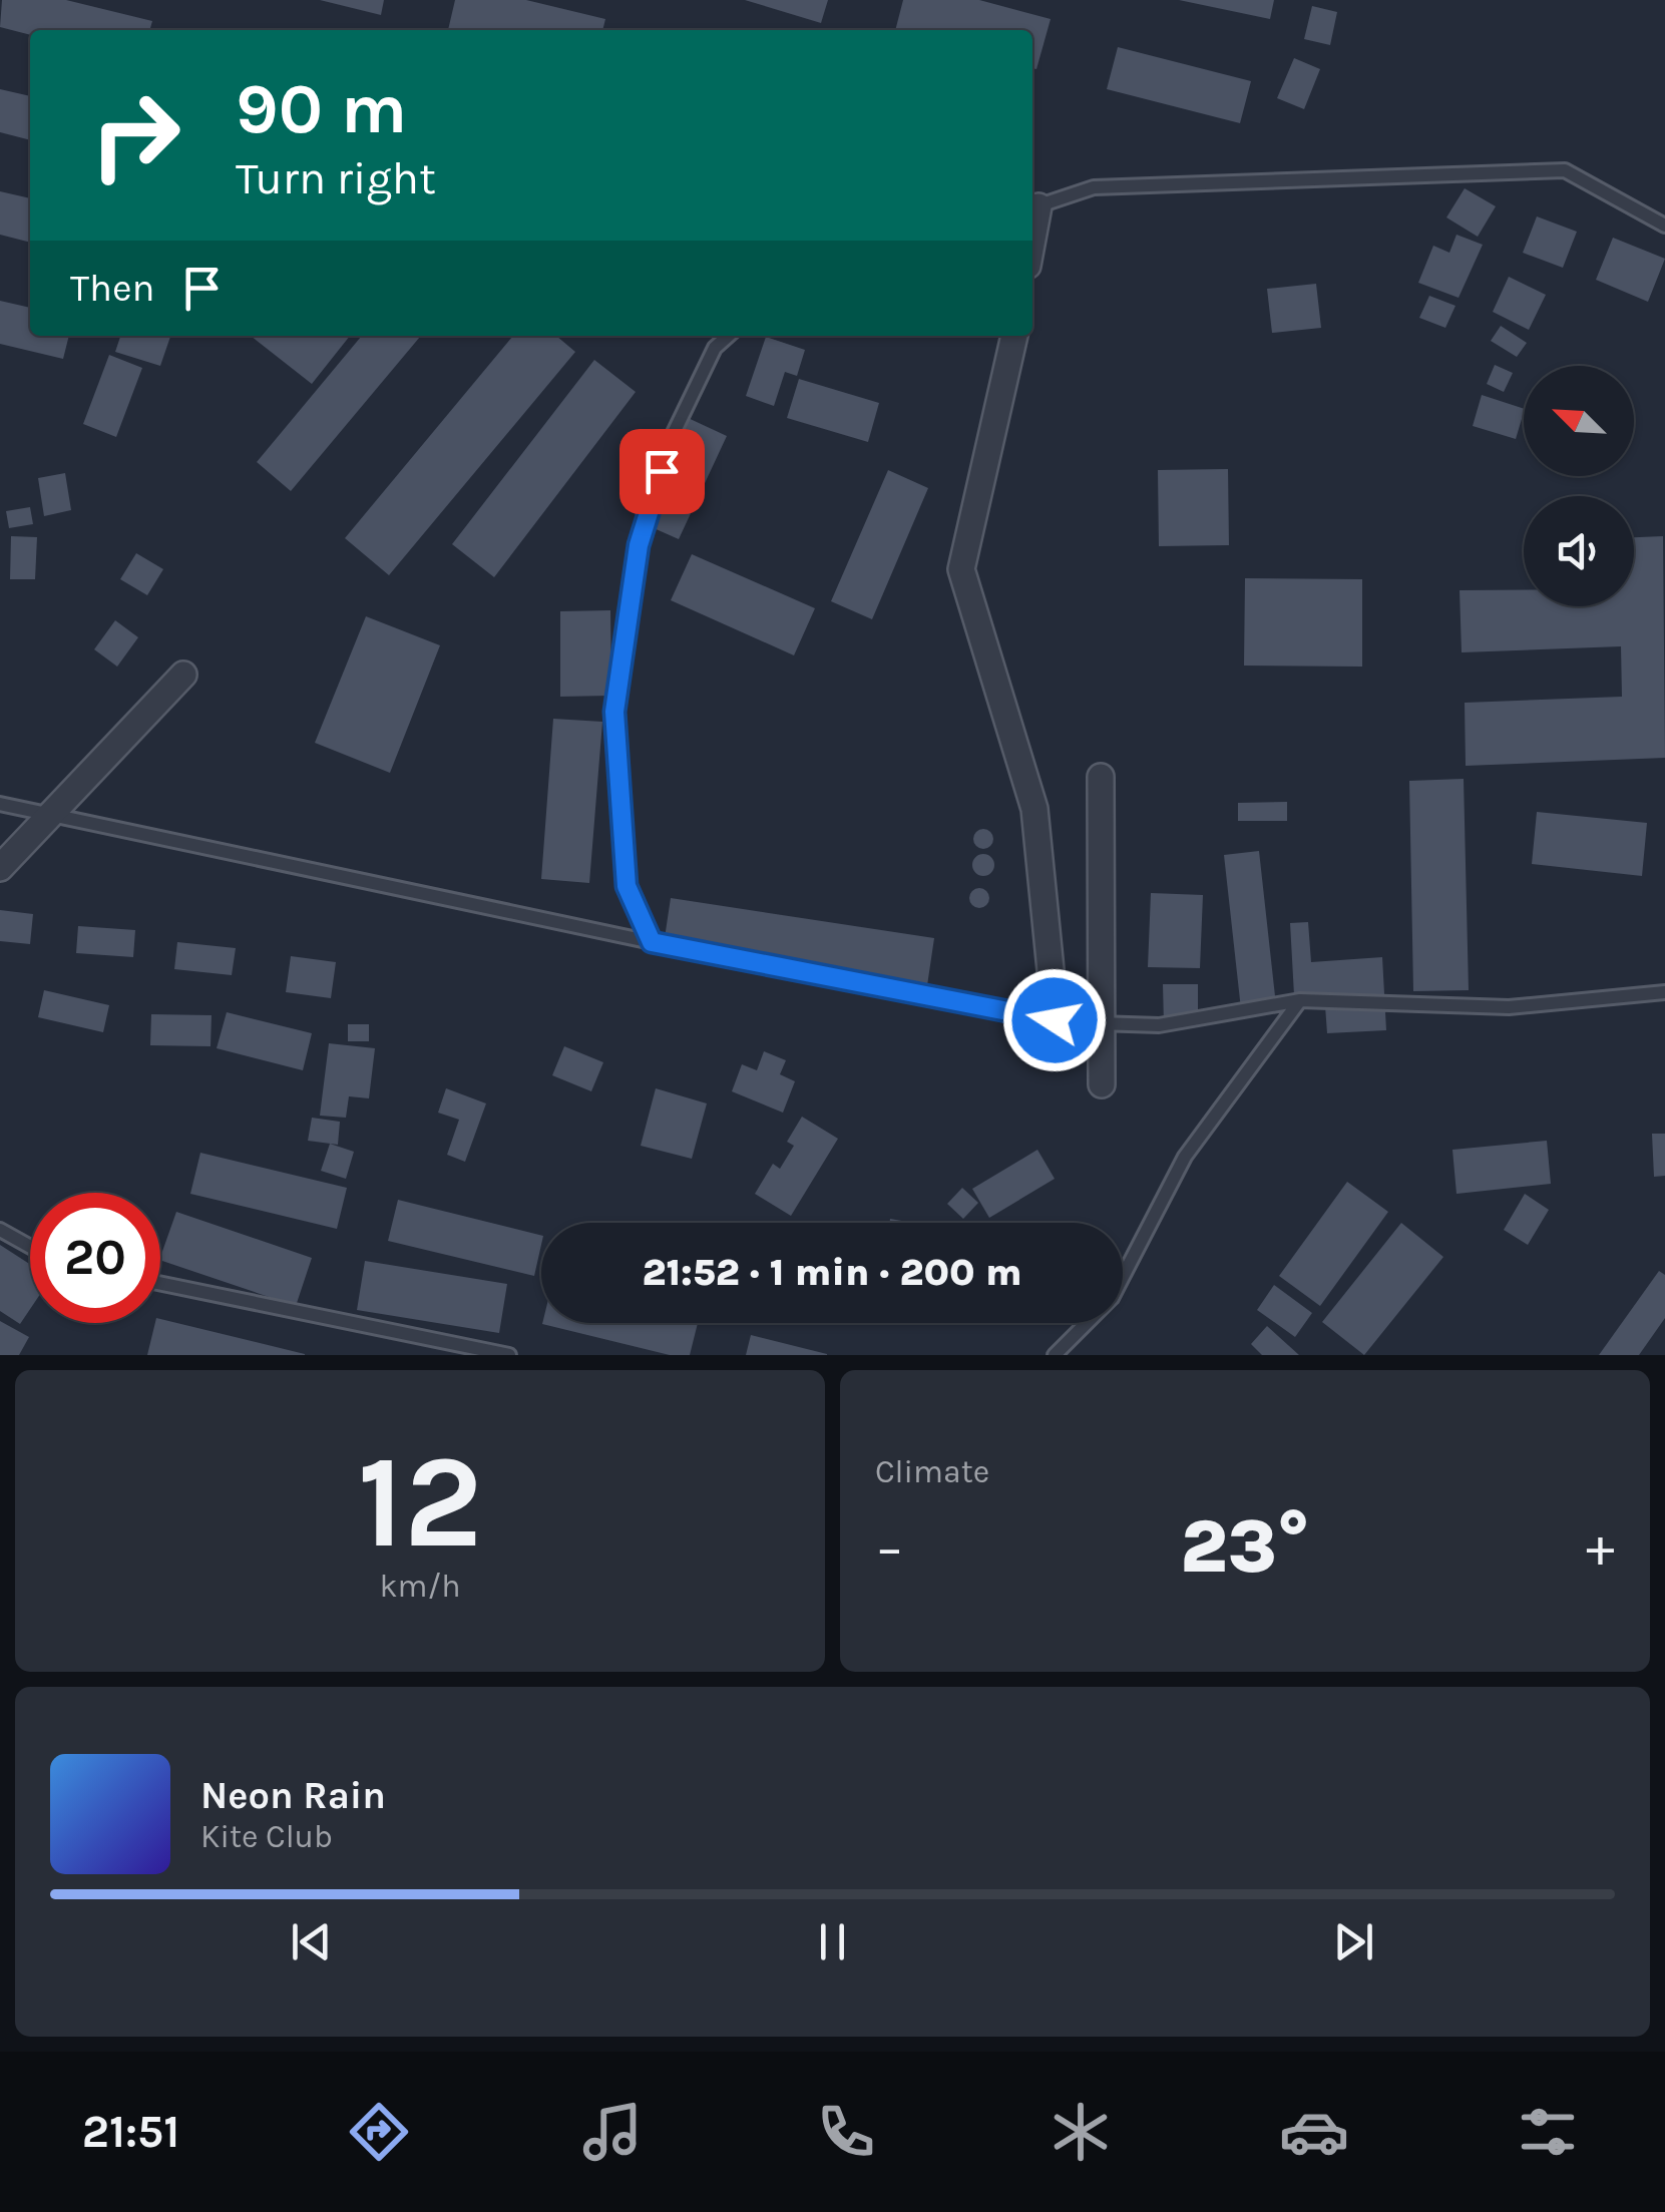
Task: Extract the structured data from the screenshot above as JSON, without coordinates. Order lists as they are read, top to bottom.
{
  "north": "top left",
  "page": {
    "turn": ["90 m", "Turn right"],
    "then": "Then",
    "limit": "20",
    "trip": "21:52 · 1 min · 200 m",
    "tile": [
      ["12", "km/h"],
      "Climate"
    ],
    "heat": ["−", "23°", "+"],
    "song": ["Neon Rain", "Kite Club"],
    "tabs": "21:51"
  }
}
